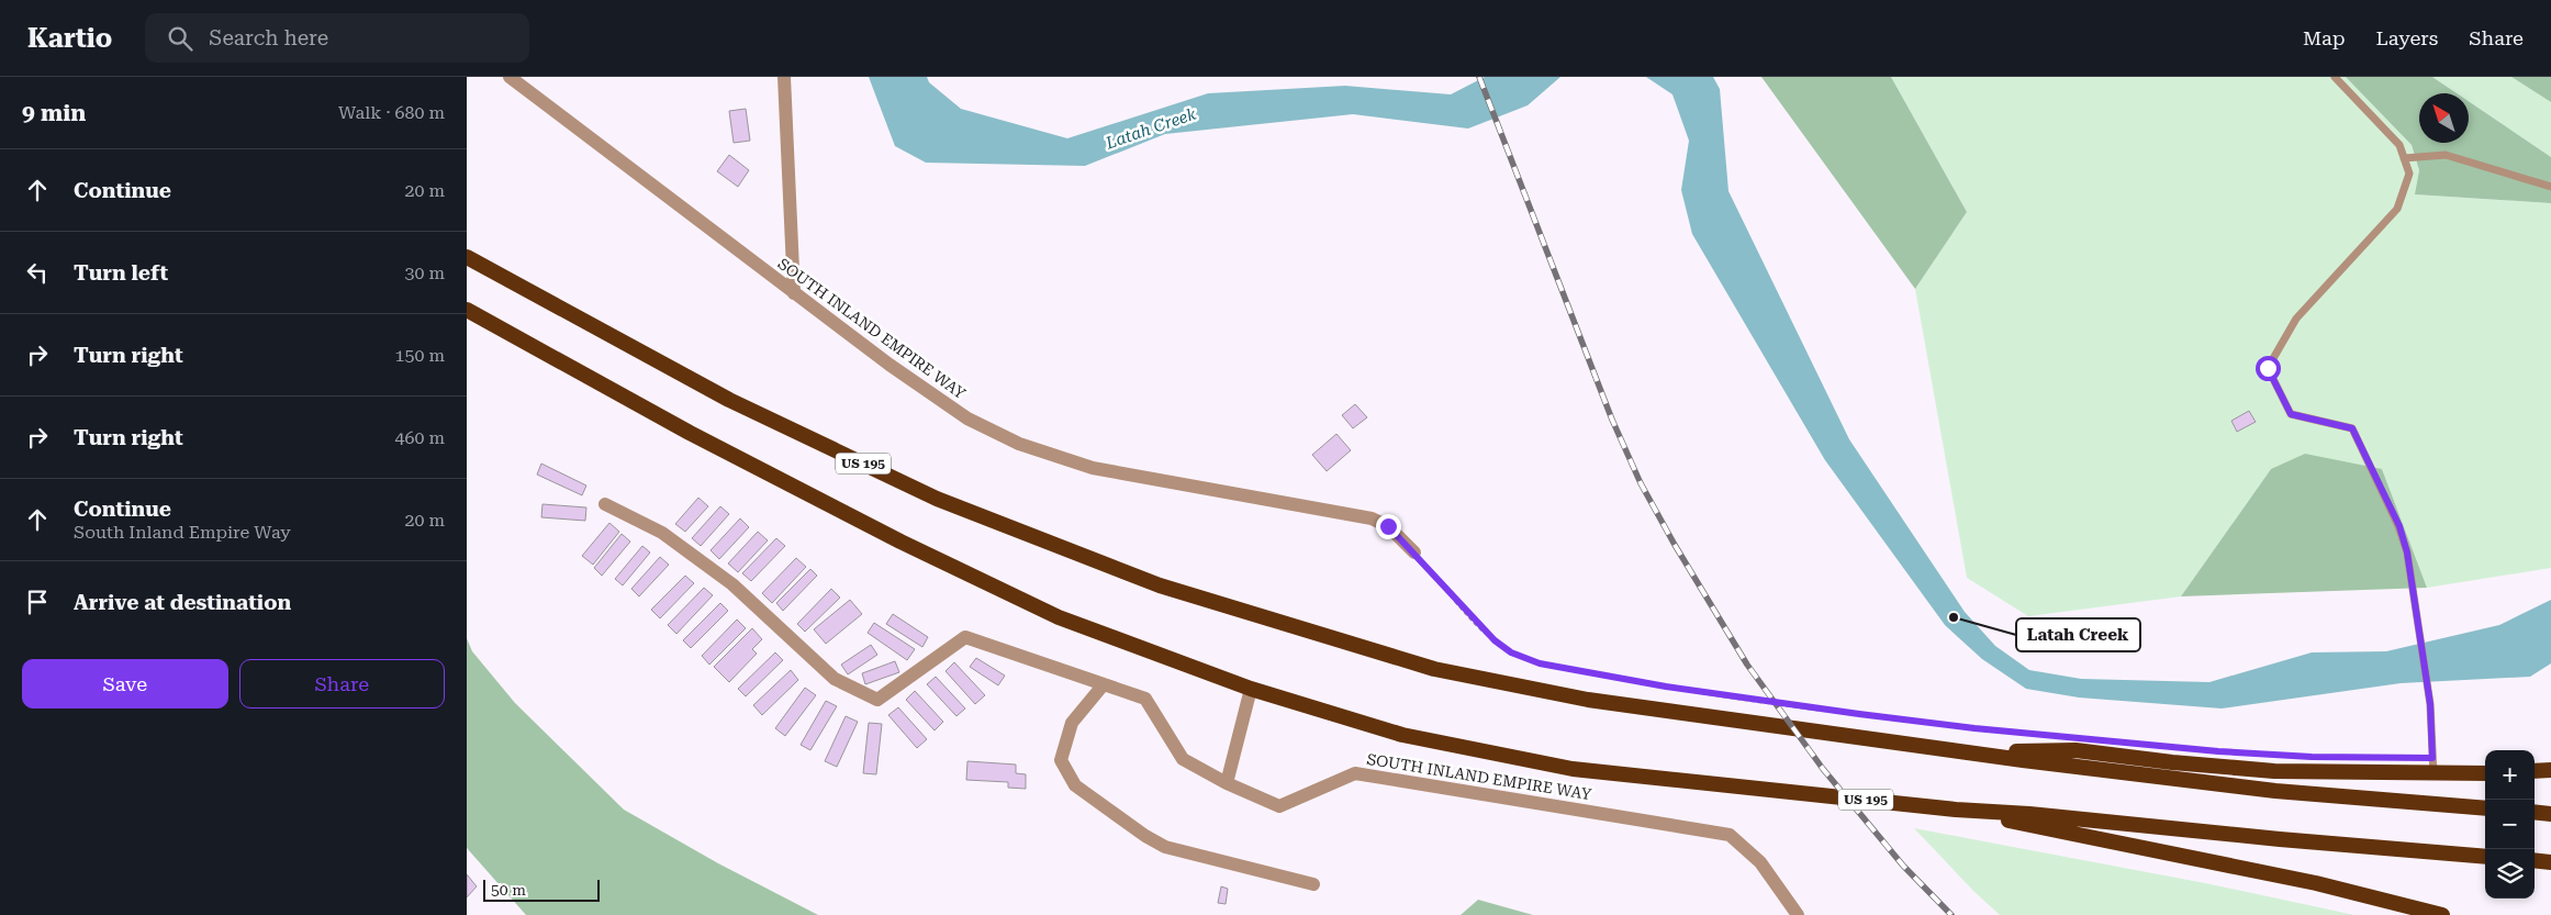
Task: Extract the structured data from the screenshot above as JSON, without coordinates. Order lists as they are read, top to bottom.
{
  "streets": {
    "highway": ["US 195"],
    "street": ["SOUTH INLAND EMPIRE WAY"]
  },
  "water": ["Latah Creek"],
  "places": ["Latah Creek"],
  "scale_bar": "50 m",
  "north": "top left",
  "page": {
    "header": "Kartio",
    "search": "Search here",
    "nav": ["Map", "Layers", "Share"],
    "heading": ["9 min", "Walk · 680 m"],
    "list": [
      ["Continue", "20 m"],
      ["Turn left", "30 m"],
      ["Turn right", "150 m"],
      ["Turn right", "460 m"],
      ["Continue", "South Inland Empire Way", "20 m"],
      "Arrive at destination"
    ],
    "buttons": ["Save", "Share"],
    "map_buttons": ["+", "−"],
    "scale": "50 m"
  }
}
